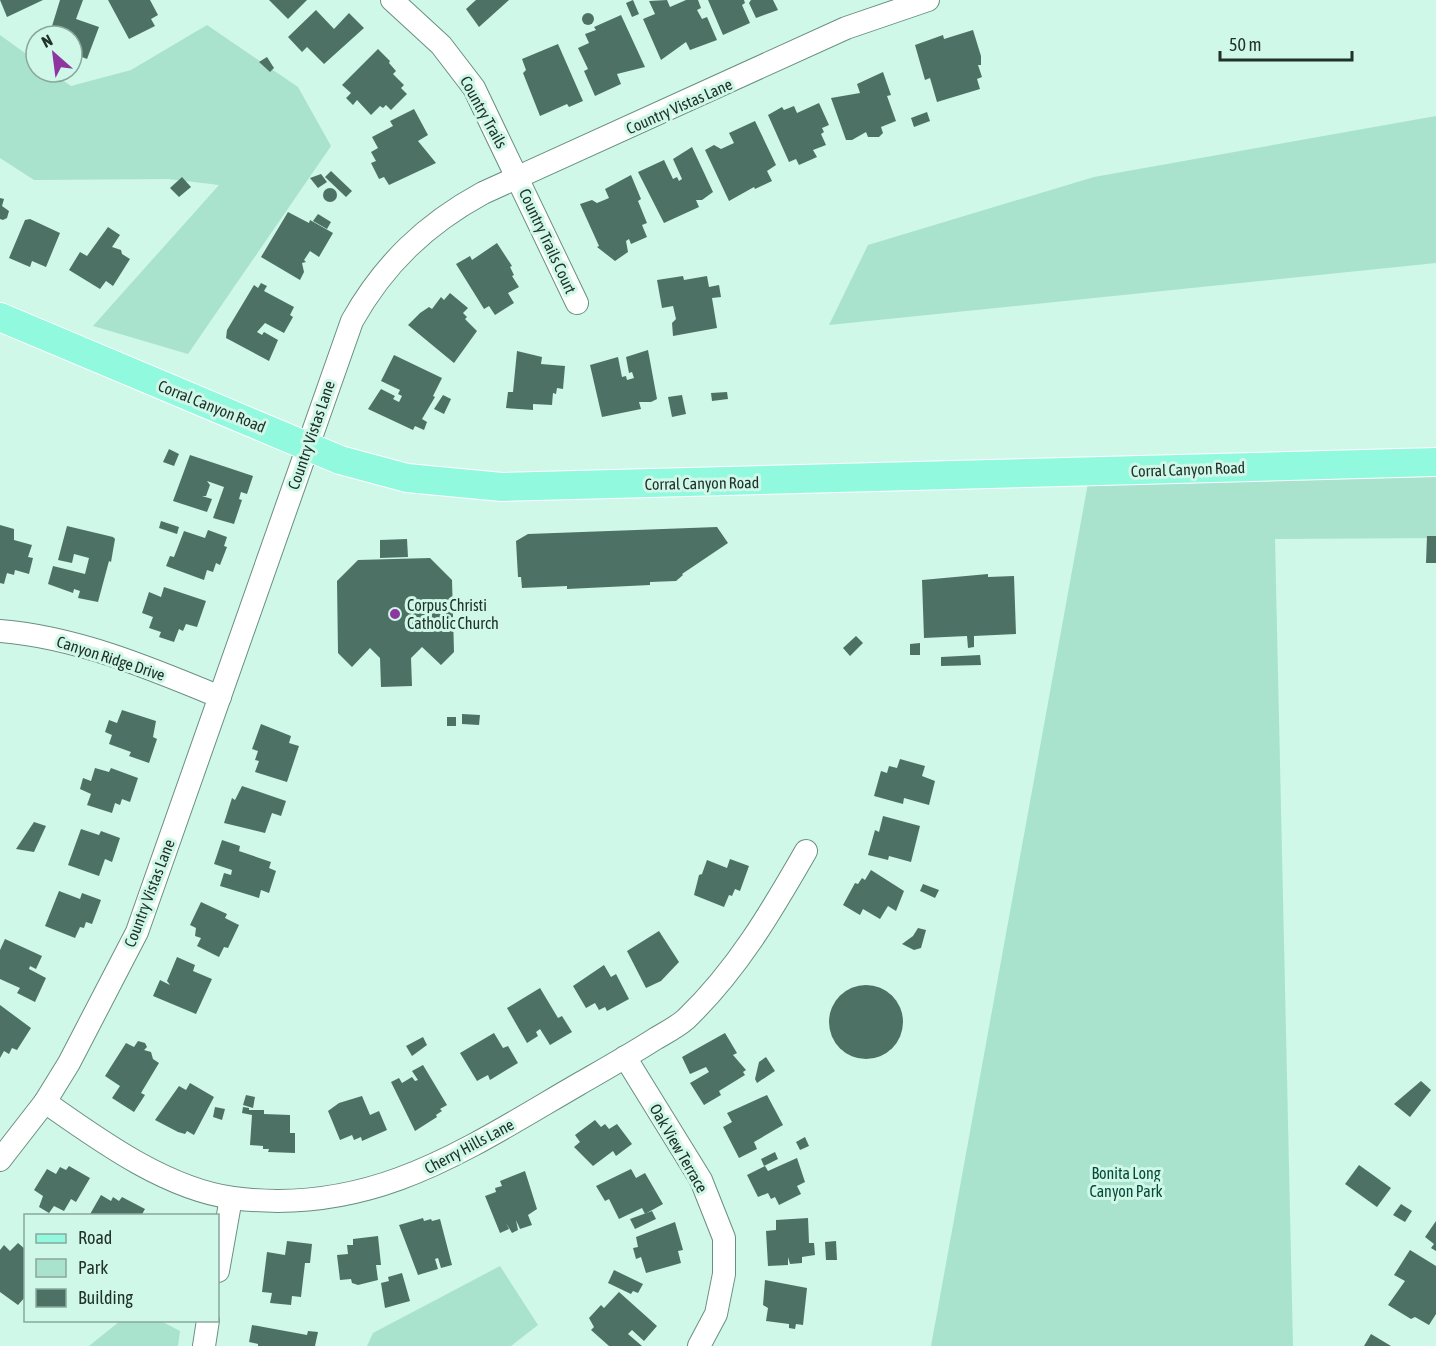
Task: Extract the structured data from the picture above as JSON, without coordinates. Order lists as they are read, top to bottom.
{
  "streets": {
    "main road": ["Corral Canyon Road"],
    "street": [
      "Country Vistas Lane",
      "Country Trails",
      "Country Trails Court",
      "Canyon Ridge Drive",
      "Cherry Hills Lane",
      "Oak View Terrace"
    ]
  },
  "crossings": [
    ["Country Vistas Lane", "Country Trails"],
    ["Country Vistas Lane", "Country Trails Court"],
    ["Country Vistas Lane", "Corral Canyon Road"],
    ["Country Vistas Lane", "Canyon Ridge Drive"],
    ["Country Vistas Lane", "Cherry Hills Lane"],
    ["Country Trails", "Country Trails Court"],
    ["Cherry Hills Lane", "Oak View Terrace"]
  ],
  "parks": ["Bonita Long Canyon Park"],
  "places": ["Corpus Christi Catholic Church"],
  "legend": ["Road", "Park", "Building"],
  "scale_bar": "50 m",
  "north": "top left"
}
